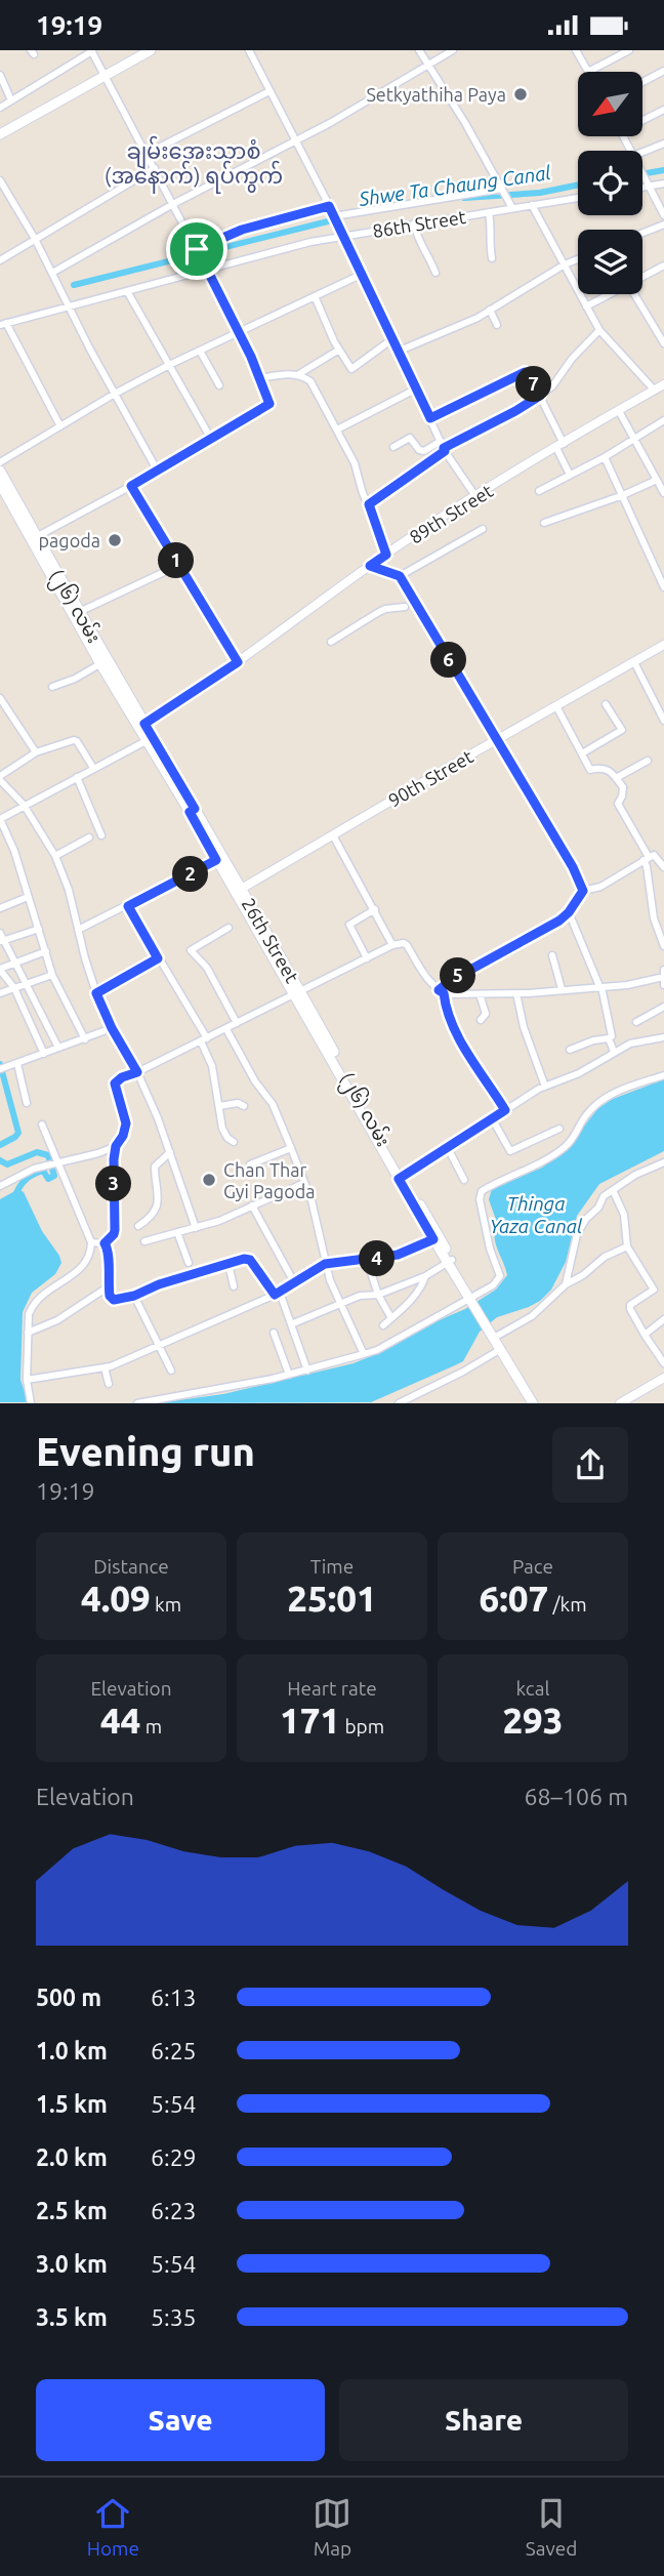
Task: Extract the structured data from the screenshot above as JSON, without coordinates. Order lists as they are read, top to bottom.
{
  "streets": {
    "main road": ["(၂၆) လမ်း", "26th Street"],
    "street": ["86th Street", "89th Street", "90th Street"]
  },
  "crossings": [
    ["89th Street", "(၂၆) လမ်း"],
    ["(၂၆) လမ်း", "90th Street"],
    ["(၂၆) လမ်း", "26th Street"],
    ["90th Street", "26th Street"]
  ],
  "districts": ["ချမ်းအေးသာစံ (အနောက်) ရပ်ကွက်"],
  "water": ["Shwe Ta Chaung Canal", "Thinga Yaza Canal"],
  "places": ["Setkyathiha Paya", "pagoda", "Chan Thar Gyi Pagoda"],
  "north": "bottom left",
  "page": {
    "status": "19:19",
    "pins": [
      "7",
      "1",
      "6",
      "2",
      "5",
      "3",
      "4"
    ],
    "heading": ["Evening run", "19:19"],
    "stats": [
      ["Distance", "4.09 km"],
      ["Time", "25:01"],
      ["Pace", "6:07 /km"],
      ["Elevation", "44 m"],
      ["Heart rate", "171 bpm"],
      ["kcal", "293"]
    ],
    "chart": ["Elevation", "68–106 m"],
    "list": [
      {
        "name": "500 m",
        "note": "6:13"
      },
      {
        "name": "1.0 km",
        "note": "6:25"
      },
      {
        "name": "1.5 km",
        "note": "5:54"
      },
      {
        "name": "2.0 km",
        "note": "6:29"
      },
      {
        "name": "2.5 km",
        "note": "6:23"
      },
      {
        "name": "3.0 km",
        "note": "5:54"
      },
      {
        "name": "3.5 km",
        "note": "5:35"
      }
    ],
    "buttons": ["Save", "Share"],
    "tabs": ["Home", "Map", "Saved"]
  }
}
